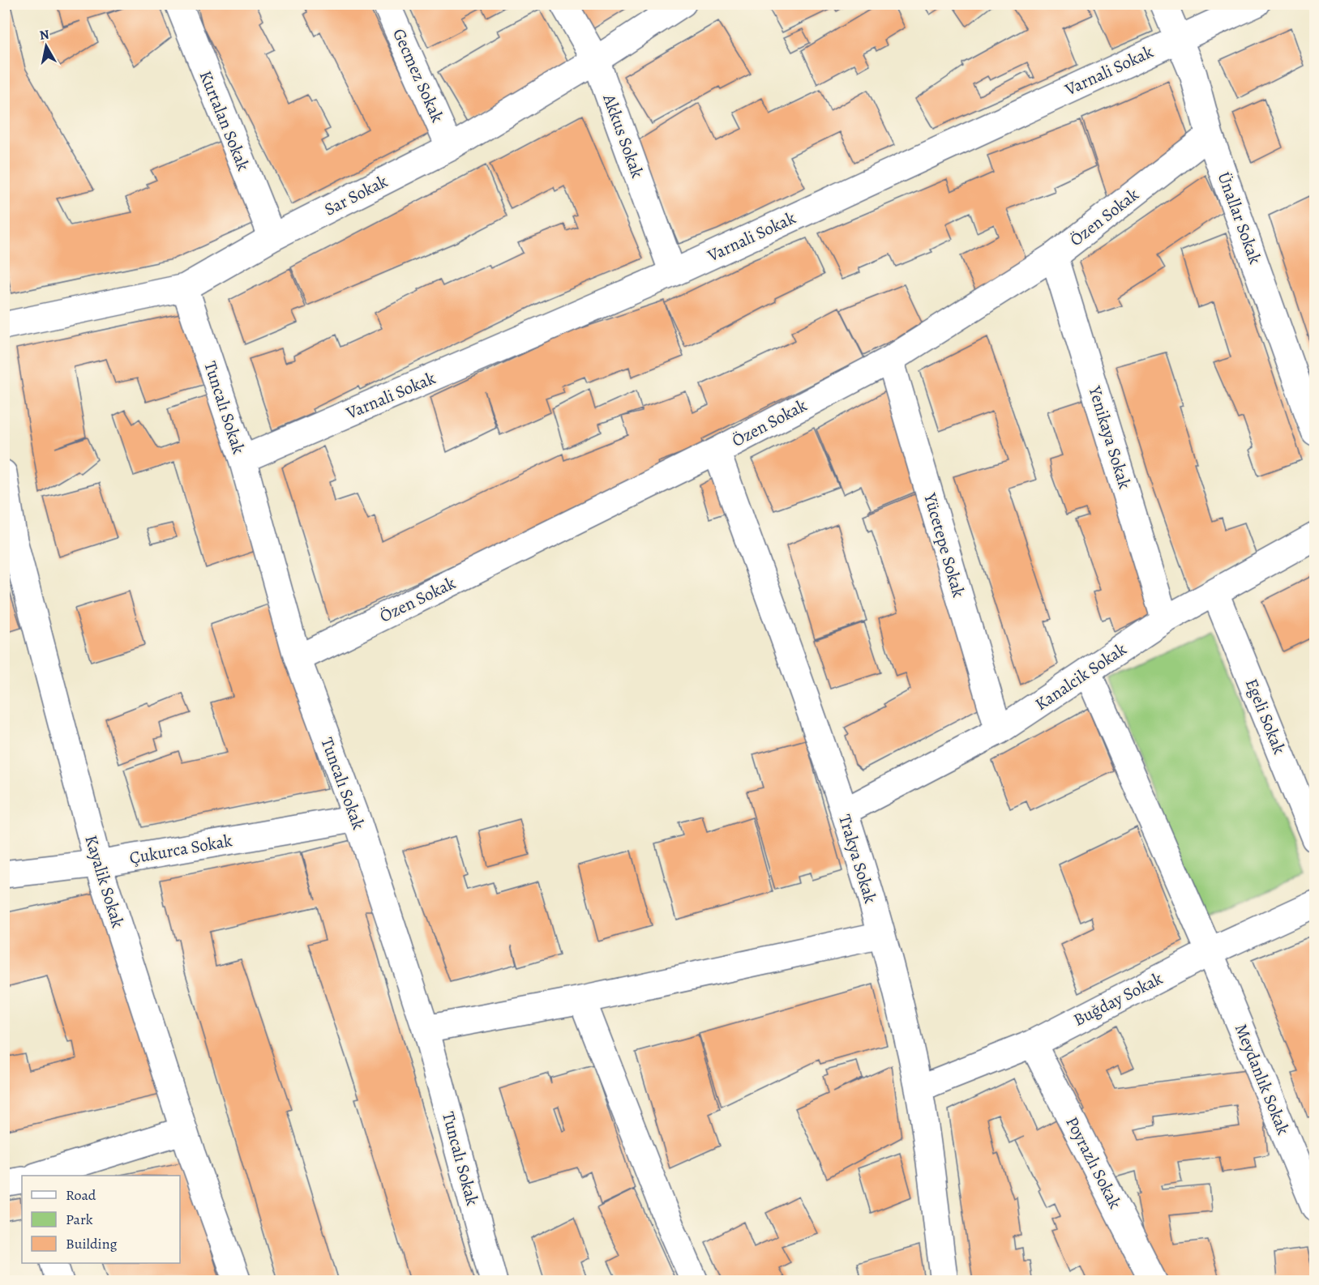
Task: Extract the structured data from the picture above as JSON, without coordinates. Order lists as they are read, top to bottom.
{
  "streets": {
    "street": [
      "Varnali Sokak",
      "Gecmez Sokak",
      "Kurtalan Sokak",
      "Akkus Sokak",
      "Sar Sokak",
      "Özen Sokak",
      "Ünallar Sokak",
      "Tuncalı Sokak",
      "Yenikaya Sokak",
      "Yücetepe Sokak",
      "Kanalcik Sokak",
      "Egeli Sokak",
      "Çukurca Sokak",
      "Trakya Sokak",
      "Kayalik Sokak",
      "Buğday Sokak",
      "Meydanlık Sokak",
      "Poyrazlı Sokak"
    ]
  },
  "crossings": [
    ["Varnali Sokak", "Akkus Sokak"],
    ["Varnali Sokak", "Ünallar Sokak"],
    ["Varnali Sokak", "Tuncalı Sokak"],
    ["Gecmez Sokak", "Sar Sokak"],
    ["Kurtalan Sokak", "Sar Sokak"],
    ["Akkus Sokak", "Sar Sokak"],
    ["Sar Sokak", "Tuncalı Sokak"],
    ["Özen Sokak", "Ünallar Sokak"],
    ["Özen Sokak", "Tuncalı Sokak"],
    ["Özen Sokak", "Yenikaya Sokak"],
    ["Özen Sokak", "Yücetepe Sokak"],
    ["Özen Sokak", "Trakya Sokak"],
    ["Tuncalı Sokak", "Çukurca Sokak"],
    ["Yenikaya Sokak", "Kanalcik Sokak"],
    ["Yücetepe Sokak", "Kanalcik Sokak"],
    ["Kanalcik Sokak", "Egeli Sokak"],
    ["Kanalcik Sokak", "Trakya Sokak"],
    ["Kanalcik Sokak", "Meydanlık Sokak"],
    ["Çukurca Sokak", "Kayalik Sokak"],
    ["Trakya Sokak", "Buğday Sokak"],
    ["Buğday Sokak", "Meydanlık Sokak"],
    ["Buğday Sokak", "Poyrazlı Sokak"]
  ],
  "legend": ["Road", "Park", "Building"],
  "north": "top"
}
